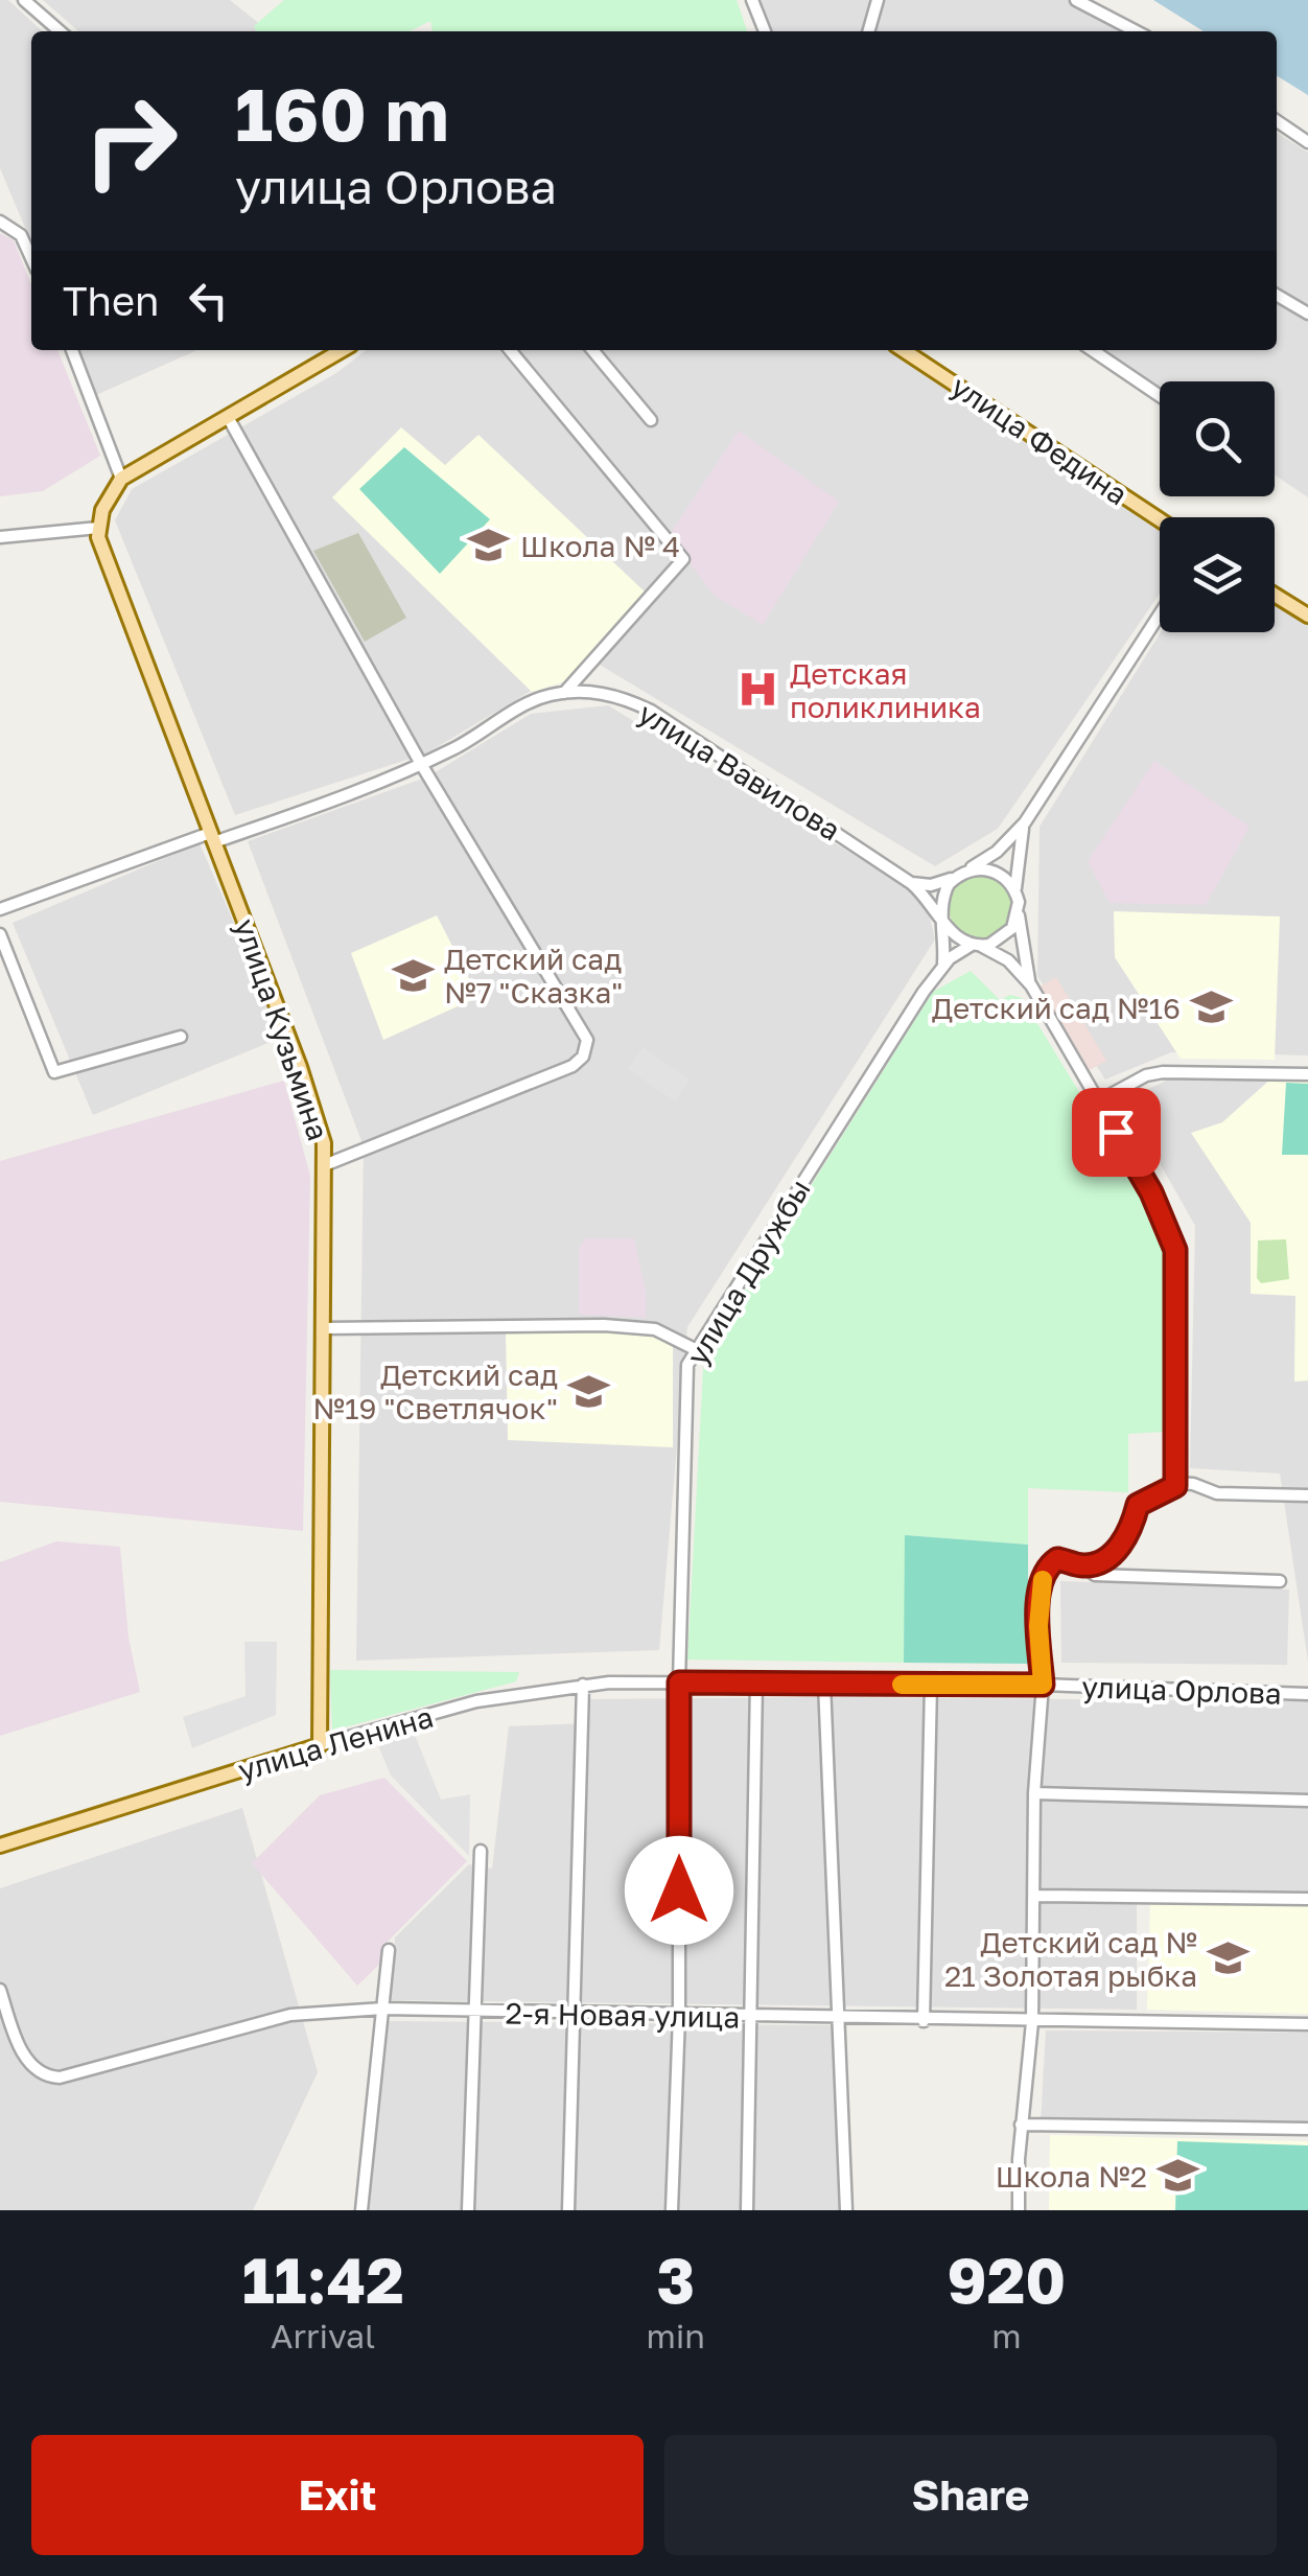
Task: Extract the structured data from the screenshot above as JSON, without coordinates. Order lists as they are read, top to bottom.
{
  "streets": {
    "main road": ["улица Федина", "улица Кузьмина", "улица Ленина"],
    "street": [
      "улица Вавилова",
      "улица Дружбы",
      "улица Орлова",
      "2-я Новая улица"
    ]
  },
  "crossings": [
    ["улица Вавилова", "улица Кузьмина"],
    ["улица Кузьмина", "улица Ленина"],
    ["улица Дружбы", "улица Орлова"],
    ["улица Дружбы", "улица Ленина"],
    ["улица Дружбы", "2-я Новая улица"],
    ["улица Орлова", "улица Ленина"]
  ],
  "places": {
    "school or university": [
      "Школа № 4",
      "Детский сад №7 \"Сказка\"",
      "Детский сад №16",
      "Детский сад №19 \"Светлячок\"",
      "Детский сад № 21 Золотая рыбка",
      "Школа №2"
    ],
    "hospital": ["Детская поликлиника"]
  },
  "page": {
    "turn": ["160 m", "улица Орлова"],
    "then": "Then",
    "eta": [
      "11:42",
      "Arrival",
      "3",
      "min",
      "920",
      "m"
    ],
    "buttons": ["Exit", "Share"]
  }
}
